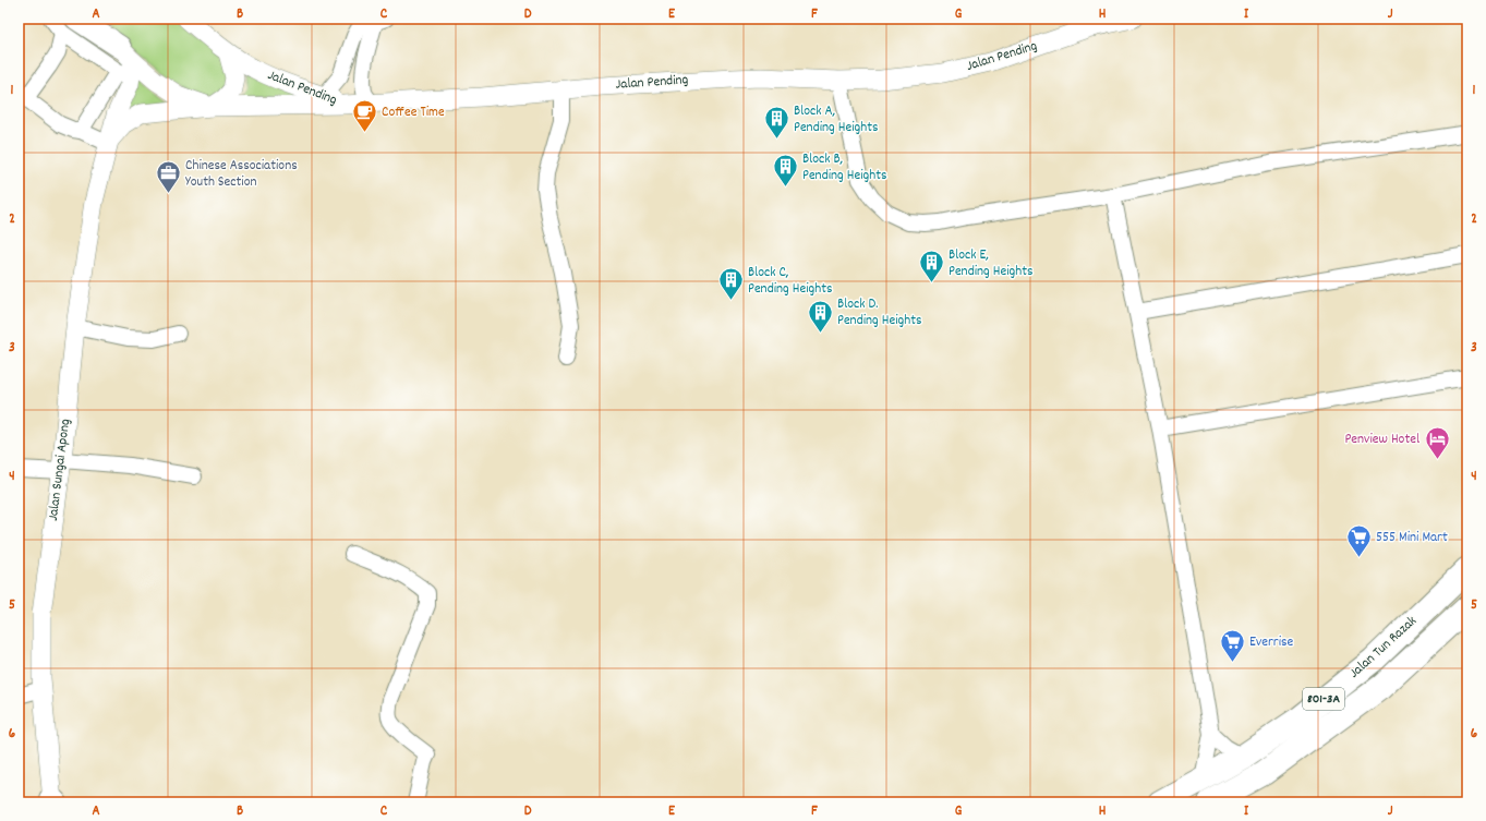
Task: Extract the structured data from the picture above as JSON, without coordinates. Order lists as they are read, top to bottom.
{
  "streets": {
    "highway": ["Jalan Tun Razak", "801-3A"],
    "street": ["Jalan Pending", "Jalan Sungai Apong"]
  },
  "places": {
    "cafe": ["Coffee Time"],
    "building": [
      "Block A, Pending Heights",
      "Block B, Pending Heights",
      "Block E, Pending Heights",
      "Block C, Pending Heights",
      "Block D. Pending Heights"
    ],
    "office": ["Chinese Associations Youth Section"],
    "hotel": ["Penview Hotel"],
    "supermarket": ["555 Mini Mart", "Everrise"]
  },
  "grid": {
    "columns": [
      "A",
      "B",
      "C",
      "D",
      "E",
      "F",
      "G",
      "H",
      "I",
      "J"
    ],
    "rows": [
      "1",
      "2",
      "3",
      "4",
      "5",
      "6"
    ]
  }
}
